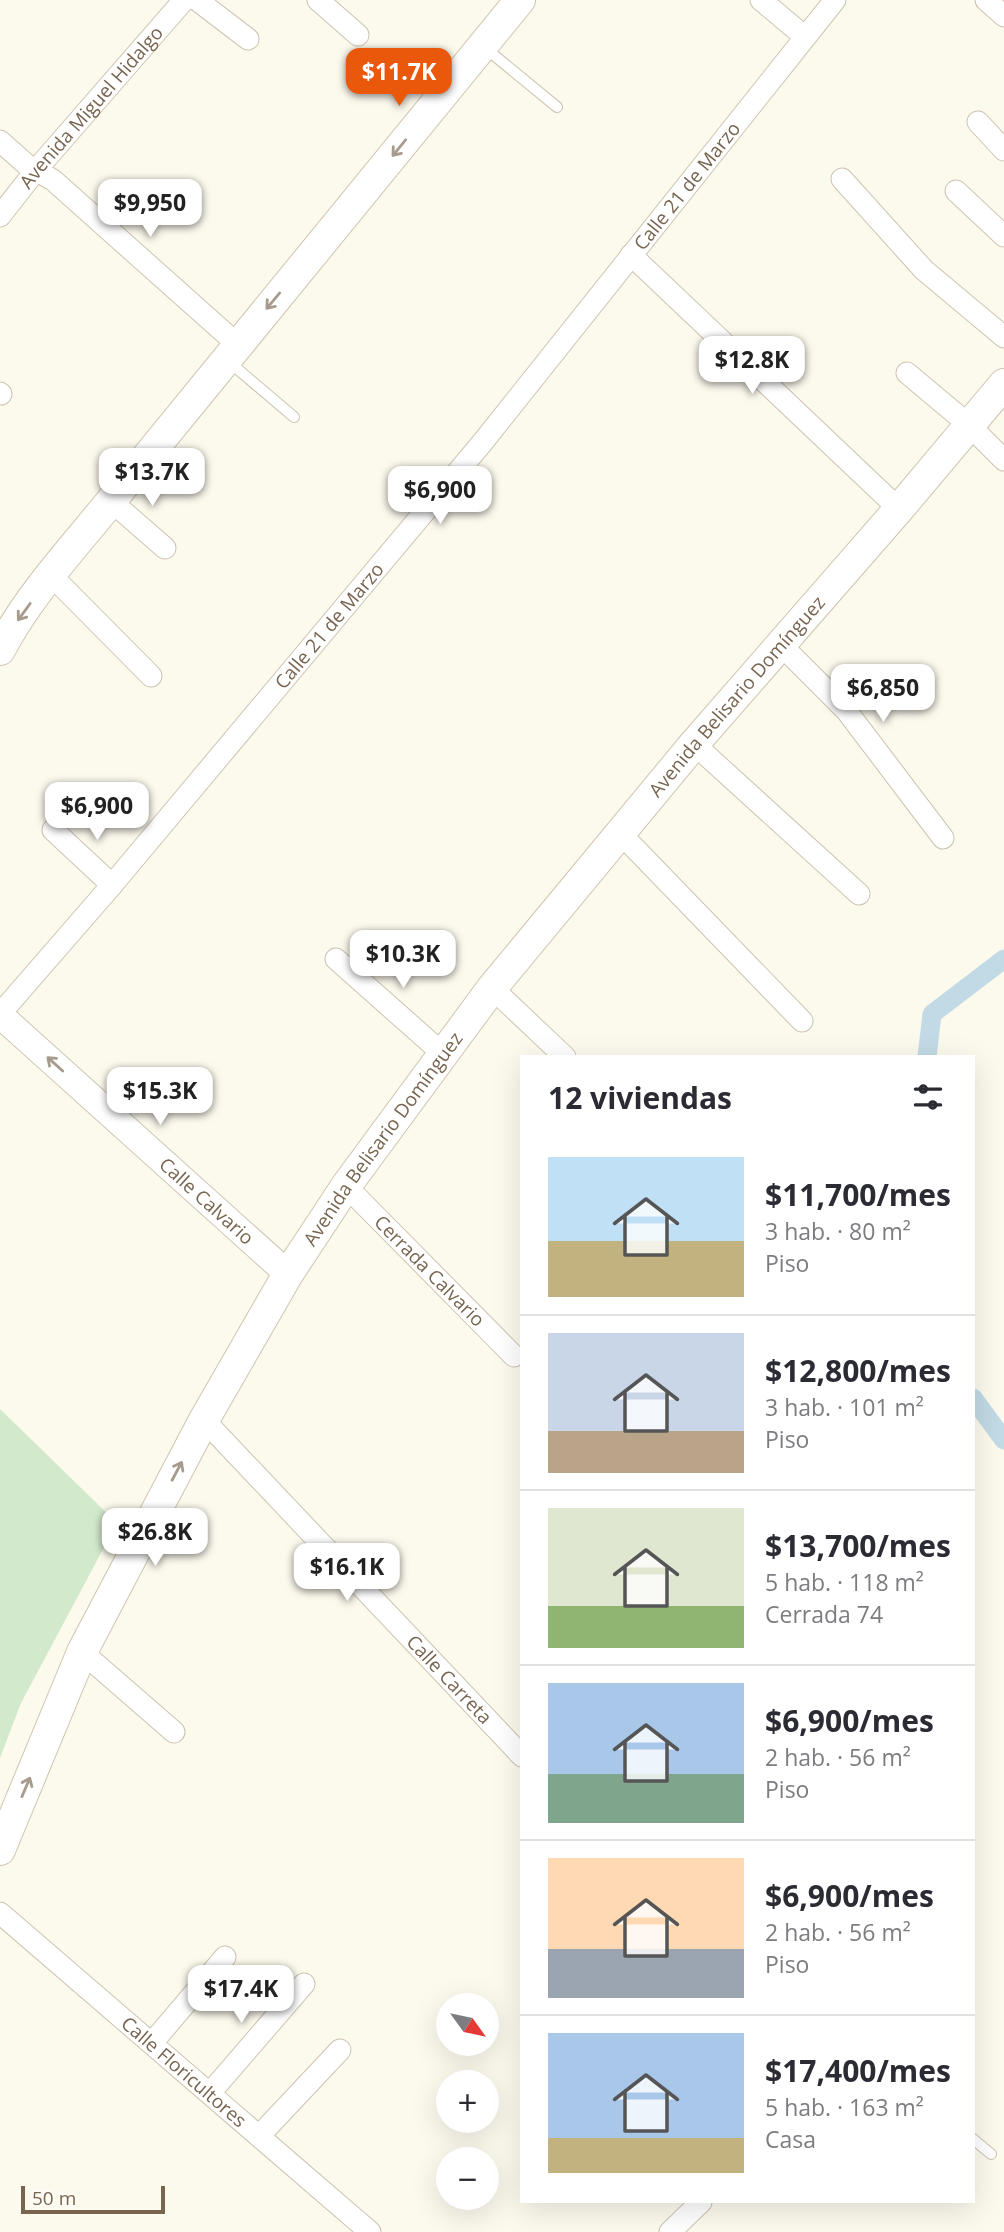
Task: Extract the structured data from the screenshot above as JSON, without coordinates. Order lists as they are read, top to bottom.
{
  "streets": {
    "main road": ["Avenida Belisario Domínguez"],
    "street": [
      "Avenida Miguel Hidalgo",
      "Calle 21 de Marzo",
      "Calle Calvario",
      "Cerrada Calvario",
      "Calle Carreta",
      "Calle Floricultores"
    ]
  },
  "crossings": [
    ["Calle 21 de Marzo", "Calle Calvario"],
    ["Avenida Belisario Domínguez", "Calle Calvario"],
    ["Avenida Belisario Domínguez", "Cerrada Calvario"],
    ["Avenida Belisario Domínguez", "Calle Carreta"]
  ],
  "one_way": ["Calle Calvario"],
  "scale_bar": "50 m",
  "north": "bottom right",
  "page": {
    "price": [
      "$11.7K",
      "$9,950",
      "$12.8K",
      "$13.7K",
      "$6,900",
      "$6,850",
      "$6,900",
      "$10.3K",
      "$15.3K",
      "$26.8K",
      "$16.1K",
      "$17.4K"
    ],
    "heading": "12 viviendas",
    "list": [
      {
        "name": "$11,700/mes",
        "note": "3 hab. · 80 m² · Piso"
      },
      {
        "name": "$12,800/mes",
        "note": "3 hab. · 101 m² · Piso"
      },
      {
        "name": "$13,700/mes",
        "note": "5 hab. · 118 m² · Cerrada 74"
      },
      {
        "name": "$6,900/mes",
        "note": "2 hab. · 56 m² · Piso"
      },
      {
        "name": "$6,900/mes",
        "note": "2 hab. · 56 m² · Piso"
      },
      {
        "name": "$17,400/mes",
        "note": "5 hab. · 163 m² · Casa"
      }
    ],
    "map_buttons": ["+", "−"],
    "scale": "50 m"
  }
}
